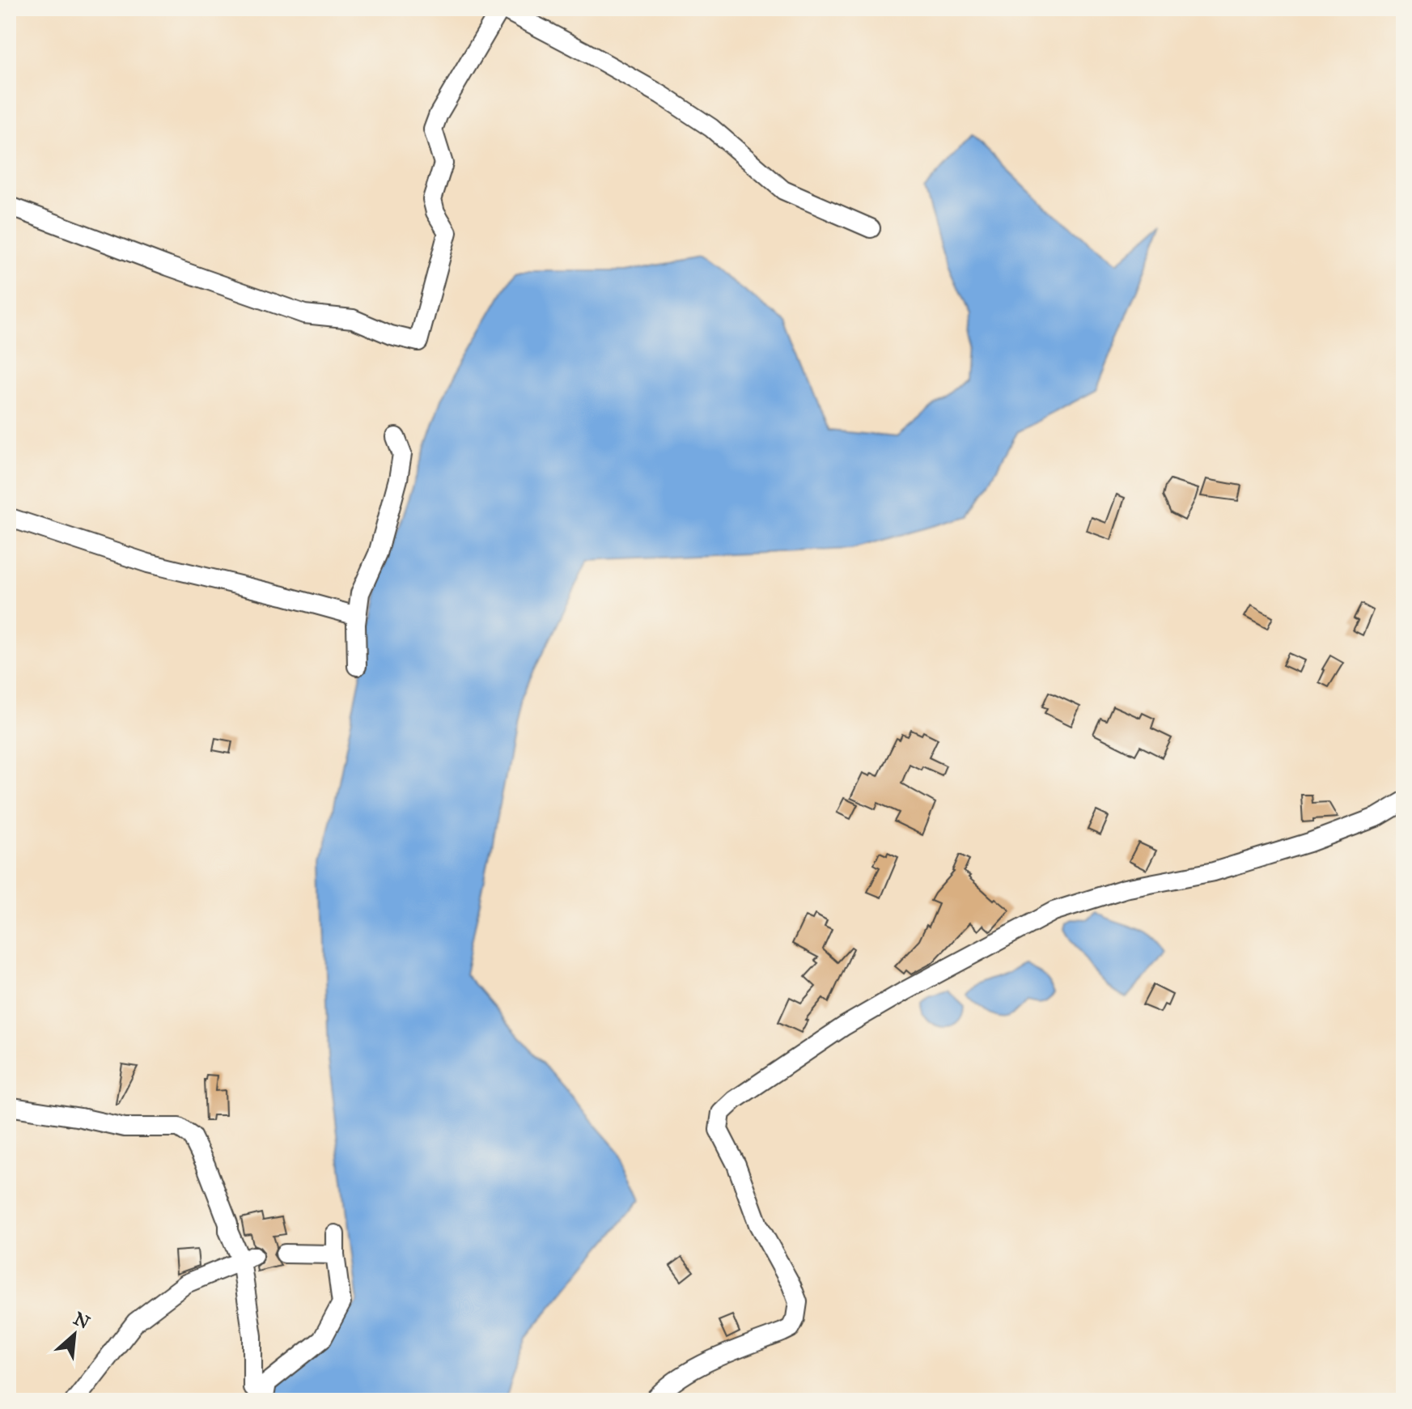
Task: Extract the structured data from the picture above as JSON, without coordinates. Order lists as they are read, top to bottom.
{
  "north": "top right"
}
